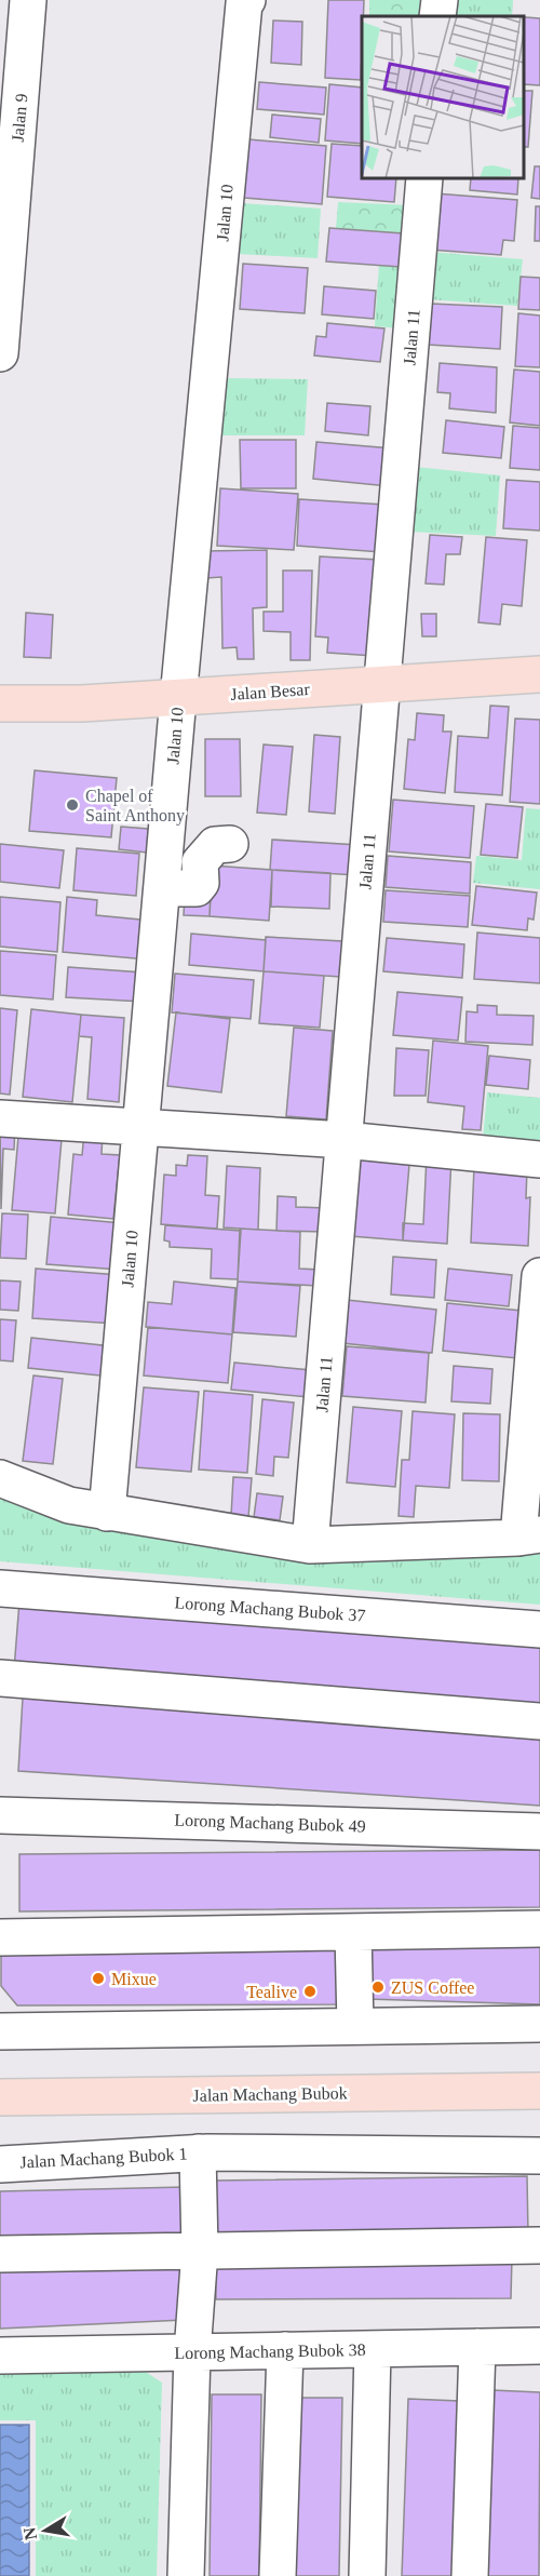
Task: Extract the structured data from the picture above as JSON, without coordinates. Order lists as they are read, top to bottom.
{
  "streets": {
    "main road": ["Jalan Besar", "Jalan Machang Bubok"],
    "street": [
      "Jalan 9",
      "Jalan 10",
      "Jalan 11",
      "Lorong Machang Bubok 37",
      "Lorong Machang Bubok 49",
      "Jalan Machang Bubok 1",
      "Lorong Machang Bubok 38"
    ]
  },
  "crossings": [
    ["Jalan 10", "Jalan Besar"],
    ["Jalan 11", "Jalan Besar"]
  ],
  "places": [
    "Chapel of Saint Anthony",
    "Mixue",
    "ZUS Coffee",
    "Tealive"
  ],
  "north": "left"
}
